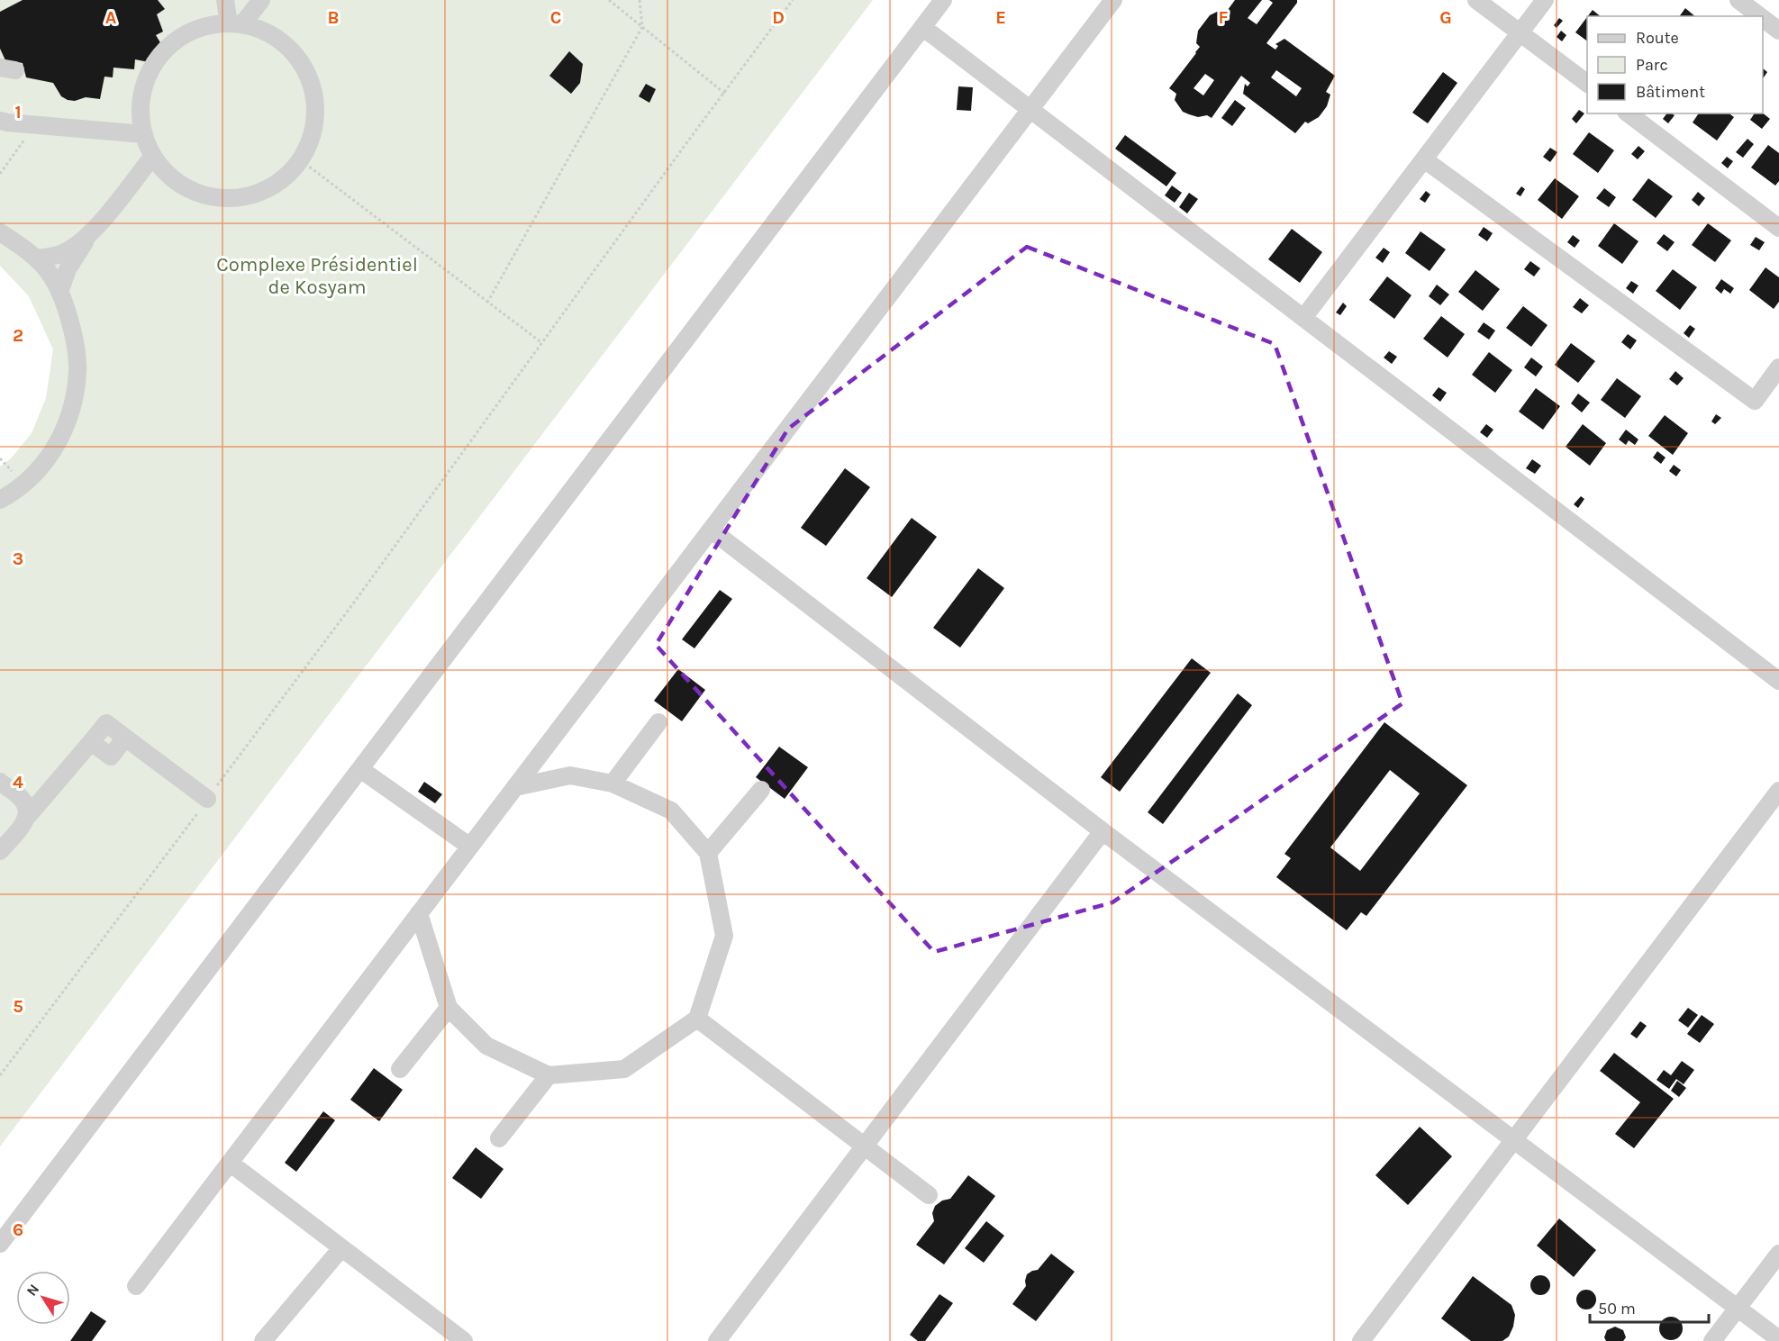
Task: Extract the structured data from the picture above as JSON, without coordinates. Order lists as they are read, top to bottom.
{
  "parks": ["Complexe Présidentiel de Kosyam"],
  "legend": ["Route", "Parc", "Bâtiment"],
  "scale_bar": "50 m",
  "north": "top left",
  "grid": {
    "columns": [
      "A",
      "B",
      "C",
      "D",
      "E",
      "F",
      "G"
    ],
    "rows": [
      "1",
      "2",
      "3",
      "4",
      "5",
      "6"
    ]
  }
}
